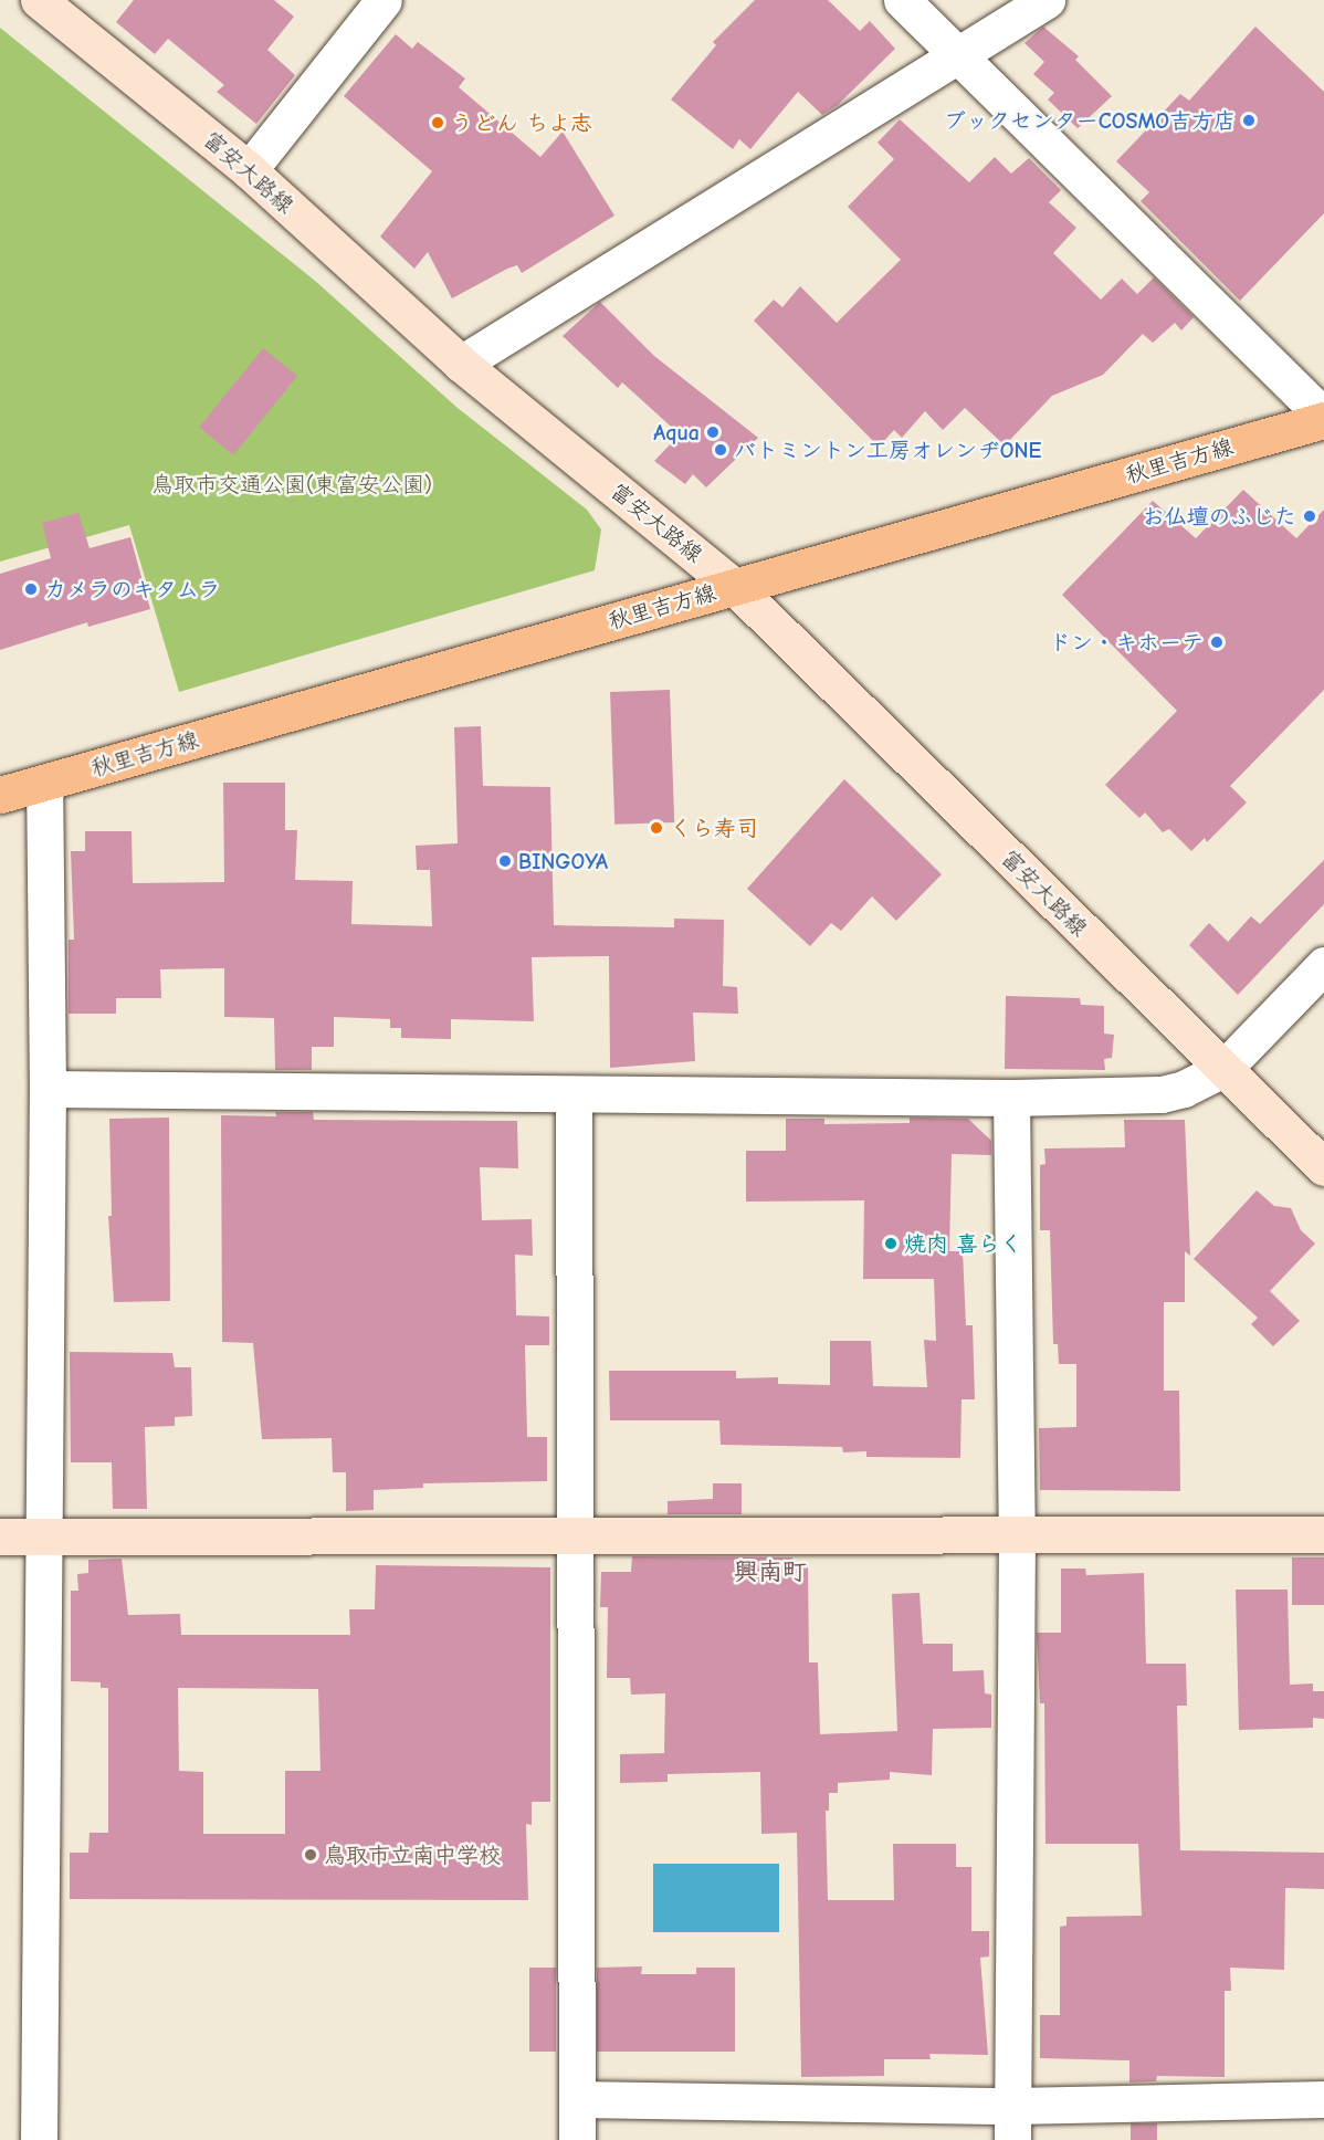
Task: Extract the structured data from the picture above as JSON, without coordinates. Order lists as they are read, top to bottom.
{
  "streets": {
    "main road": ["秋里吉方線"],
    "street": ["富安大路線"]
  },
  "crossings": [
    ["富安大路線", "秋里吉方線"]
  ],
  "districts": ["興南町"],
  "parks": ["鳥取市交通公園(東富安公園)"],
  "places": [
    "ブックセンターCOSMO吉方店",
    "うどん ちよ志",
    "Aqua",
    "バトミントン工房オレンヂONE",
    "お仏壇のふじた",
    "カメラのキタムラ",
    "ドン・キホーテ",
    "くら寿司",
    "BINGOYA",
    "焼肉 喜らく",
    "鳥取市立南中学校"
  ]
}
